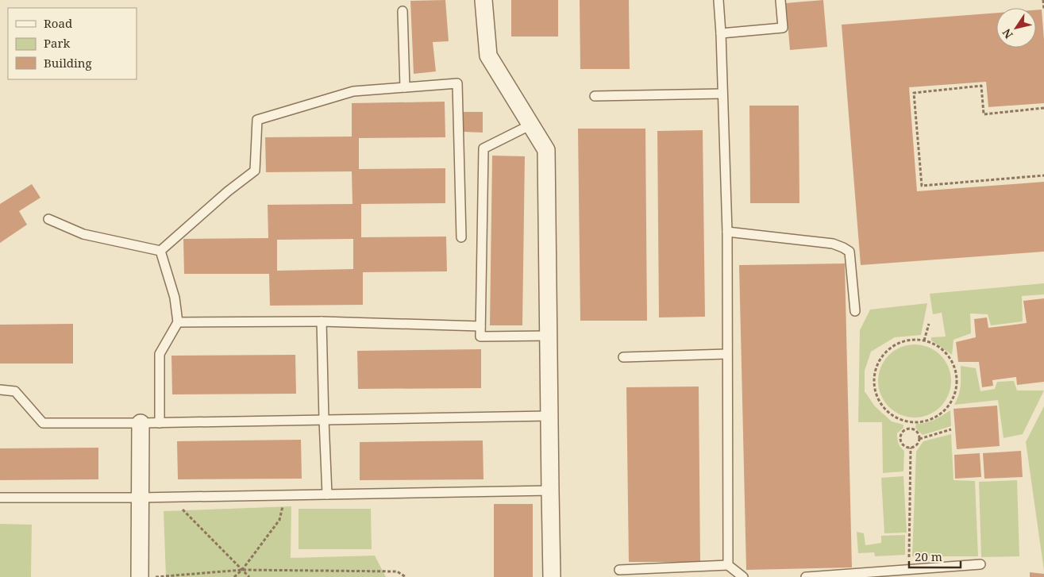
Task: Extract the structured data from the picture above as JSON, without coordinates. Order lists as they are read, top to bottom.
{
  "legend": ["Road", "Park", "Building"],
  "scale_bar": "20 m",
  "north": "bottom left"
}
